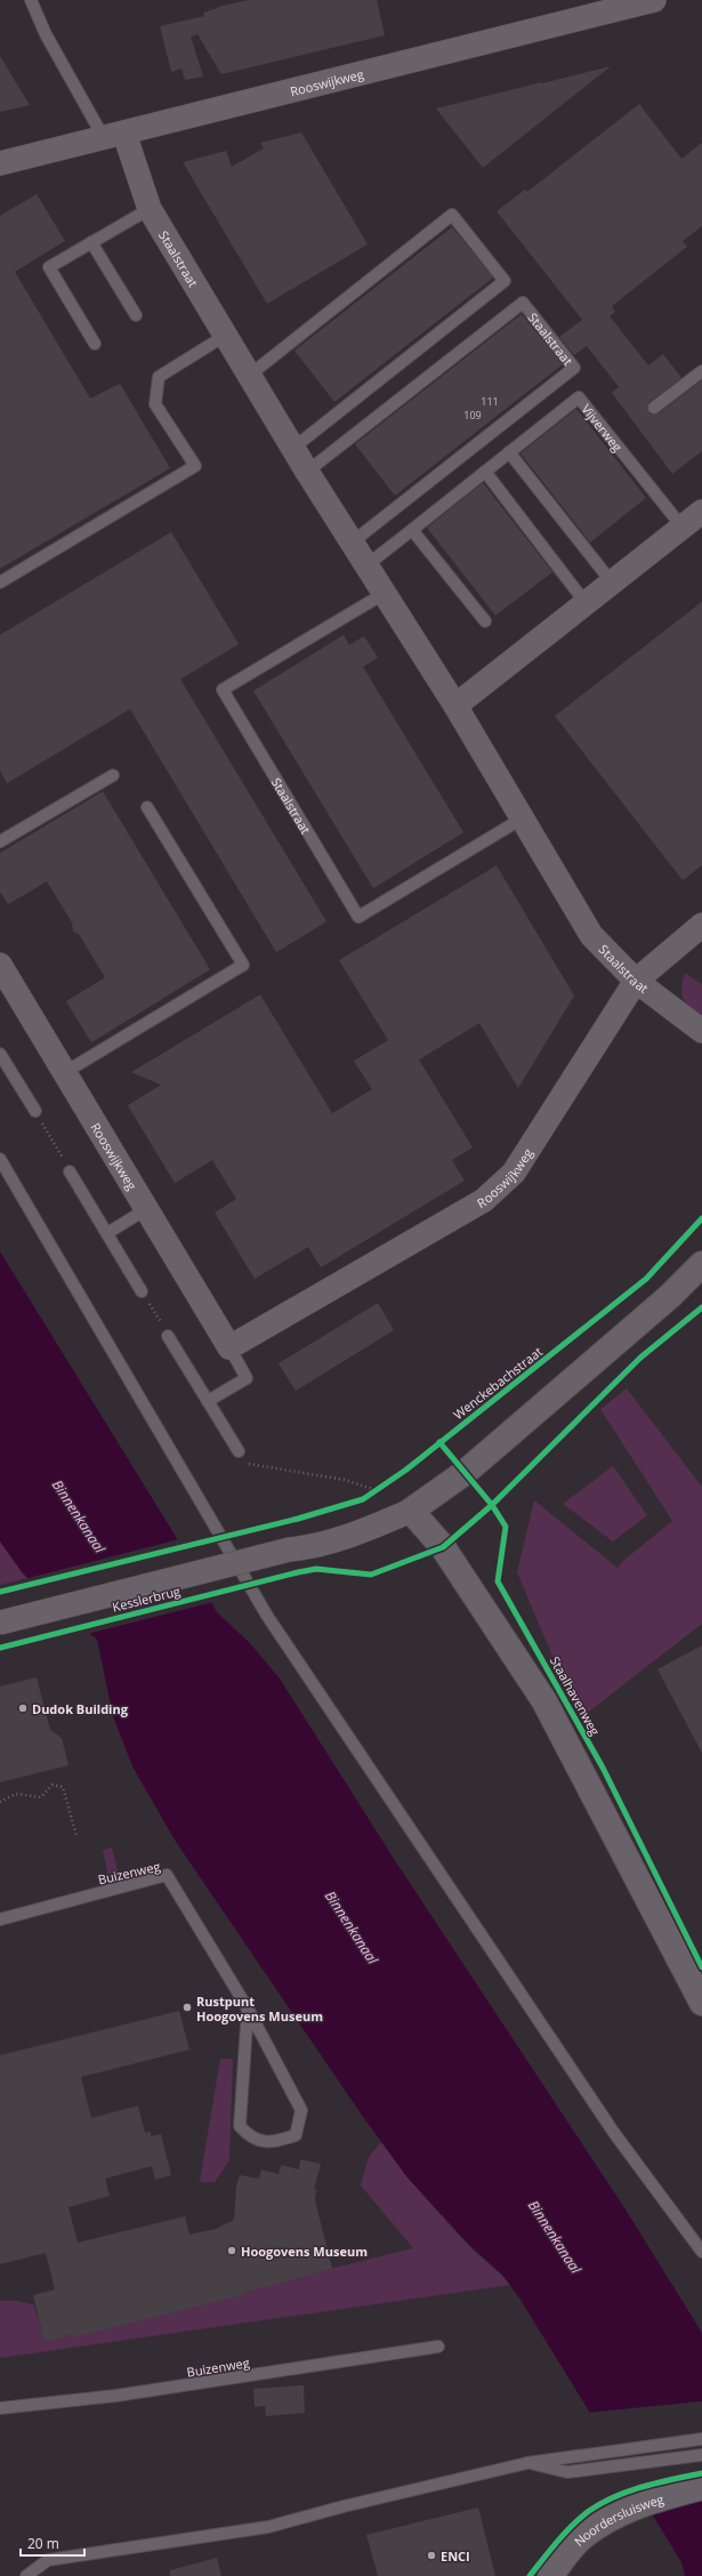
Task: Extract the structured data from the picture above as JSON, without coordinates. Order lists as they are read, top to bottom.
{
  "streets": {
    "street": [
      "Rooswijkweg",
      "Staalstraat",
      "Kesslerbrug",
      "Noordersluisweg"
    ],
    "lane": ["Vijverweg", "Buizenweg"],
    "cycle path": ["Wenckebachstraat", "Staalhavenweg"]
  },
  "crossings": [
    ["Rooswijkweg", "Staalstraat"]
  ],
  "water": ["Binnenkanaal"],
  "places": [
    "Dudok Building",
    "Rustpunt Hoogovens Museum",
    "Hoogovens Museum",
    "ENCI"
  ],
  "house_numbers": ["111", "109"],
  "scale_bar": "20 m"
}
